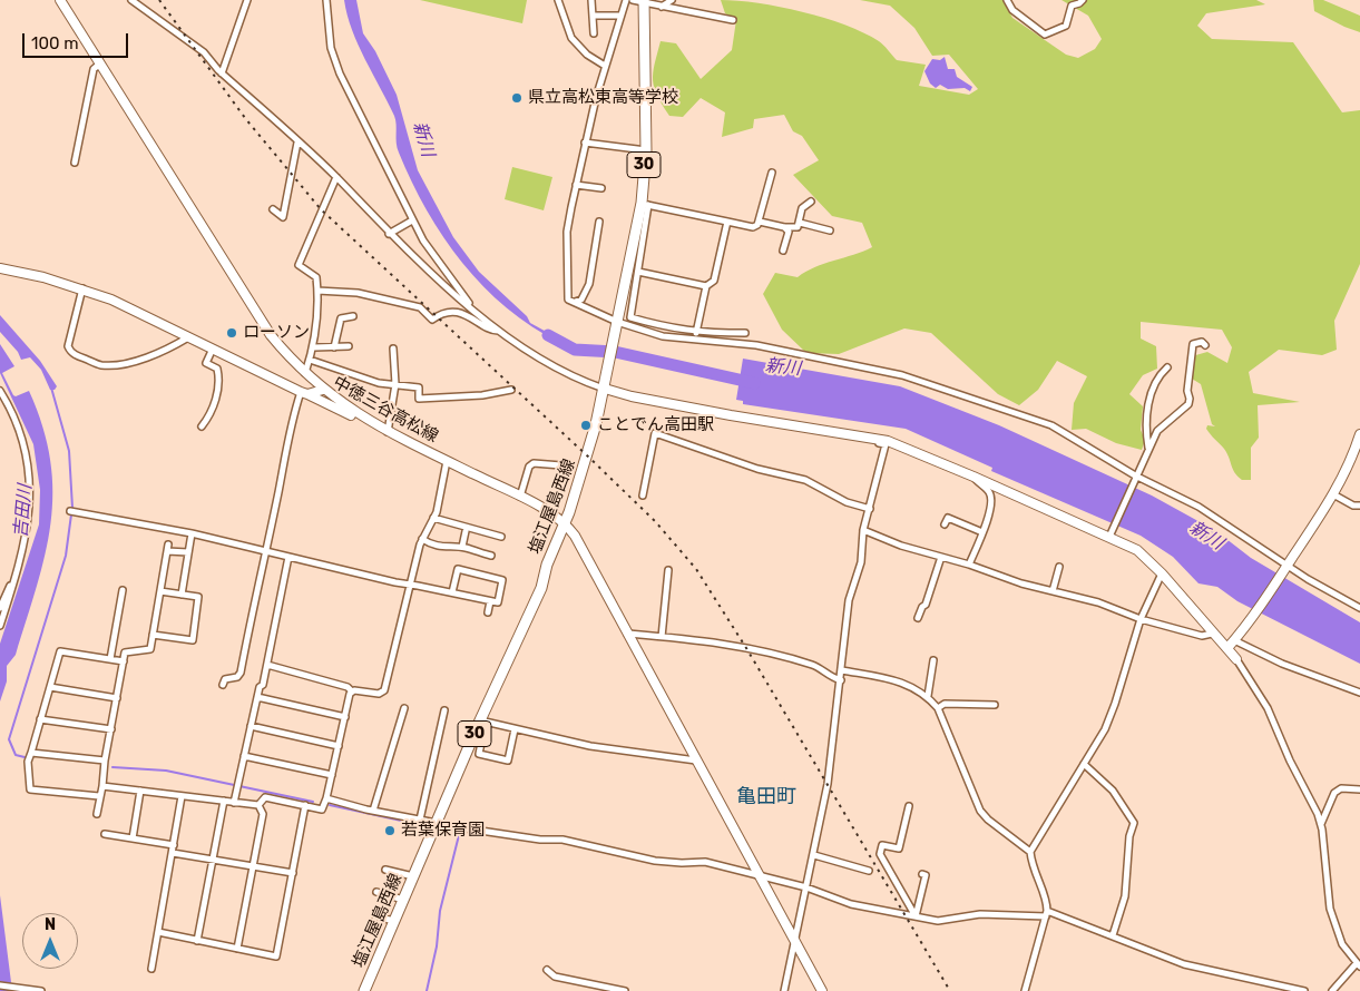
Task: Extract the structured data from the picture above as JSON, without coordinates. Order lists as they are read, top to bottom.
{
  "streets": {
    "main road": ["30", "塩江屋島西線"],
    "street": ["中徳三谷高松線"]
  },
  "crossings": [
    ["中徳三谷高松線", "塩江屋島西線"]
  ],
  "districts": ["亀田町"],
  "water": ["新川", "吉田川"],
  "places": [
    "県立高松東高等学校",
    "ローソン",
    "ことでん高田駅",
    "若葉保育園"
  ],
  "scale_bar": "100 m",
  "north": "top"
}
